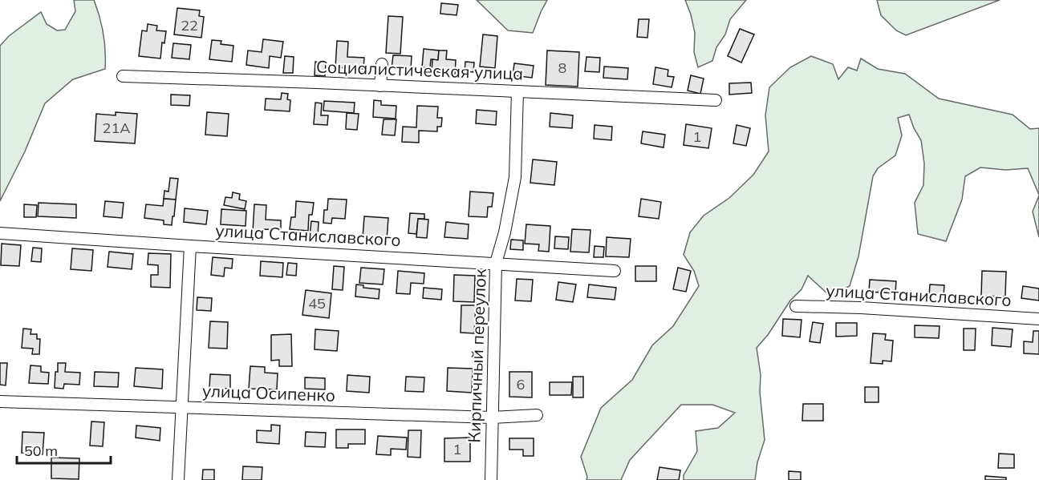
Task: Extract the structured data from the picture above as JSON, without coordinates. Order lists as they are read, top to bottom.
{
  "streets": {
    "street": [
      "Социалистическая улица",
      "улица Станиславского",
      "Кирпичный переулок",
      "улица Осипенко"
    ]
  },
  "crossings": [
    ["Социалистическая улица", "Кирпичный переулок"],
    ["улица Станиславского", "Кирпичный переулок"],
    ["Кирпичный переулок", "улица Осипенко"]
  ],
  "house_numbers": [
    "22",
    "8",
    "21А",
    "1",
    "45",
    "6",
    "1"
  ],
  "scale_bar": "50 m"
}
